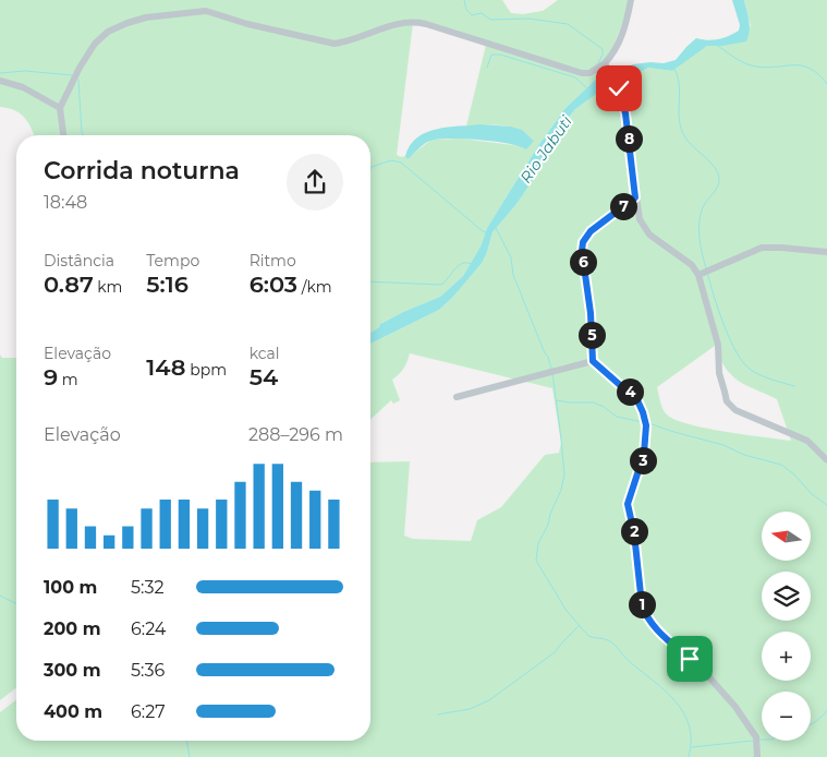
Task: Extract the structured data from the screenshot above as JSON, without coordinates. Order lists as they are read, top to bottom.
{
  "water": ["Rio Jabuti"],
  "north": "left",
  "page": {
    "pins": [
      "8",
      "7",
      "6",
      "5",
      "4",
      "3",
      "2",
      "1"
    ],
    "heading": ["Corrida noturna", "18:48"],
    "stats": [
      ["Distância", "0.87 km"],
      ["Tempo", "5:16"],
      ["Ritmo", "6:03 /km"],
      ["Elevação", "9 m"],
      ["148 bpm"],
      ["kcal", "54"]
    ],
    "chart": ["Elevação", "288–296 m"],
    "map_buttons": ["+", "−"],
    "list": [
      {
        "name": "100 m",
        "note": "5:32"
      },
      {
        "name": "200 m",
        "note": "6:24"
      },
      {
        "name": "300 m",
        "note": "5:36"
      },
      {
        "name": "400 m",
        "note": "6:27"
      }
    ]
  }
}
